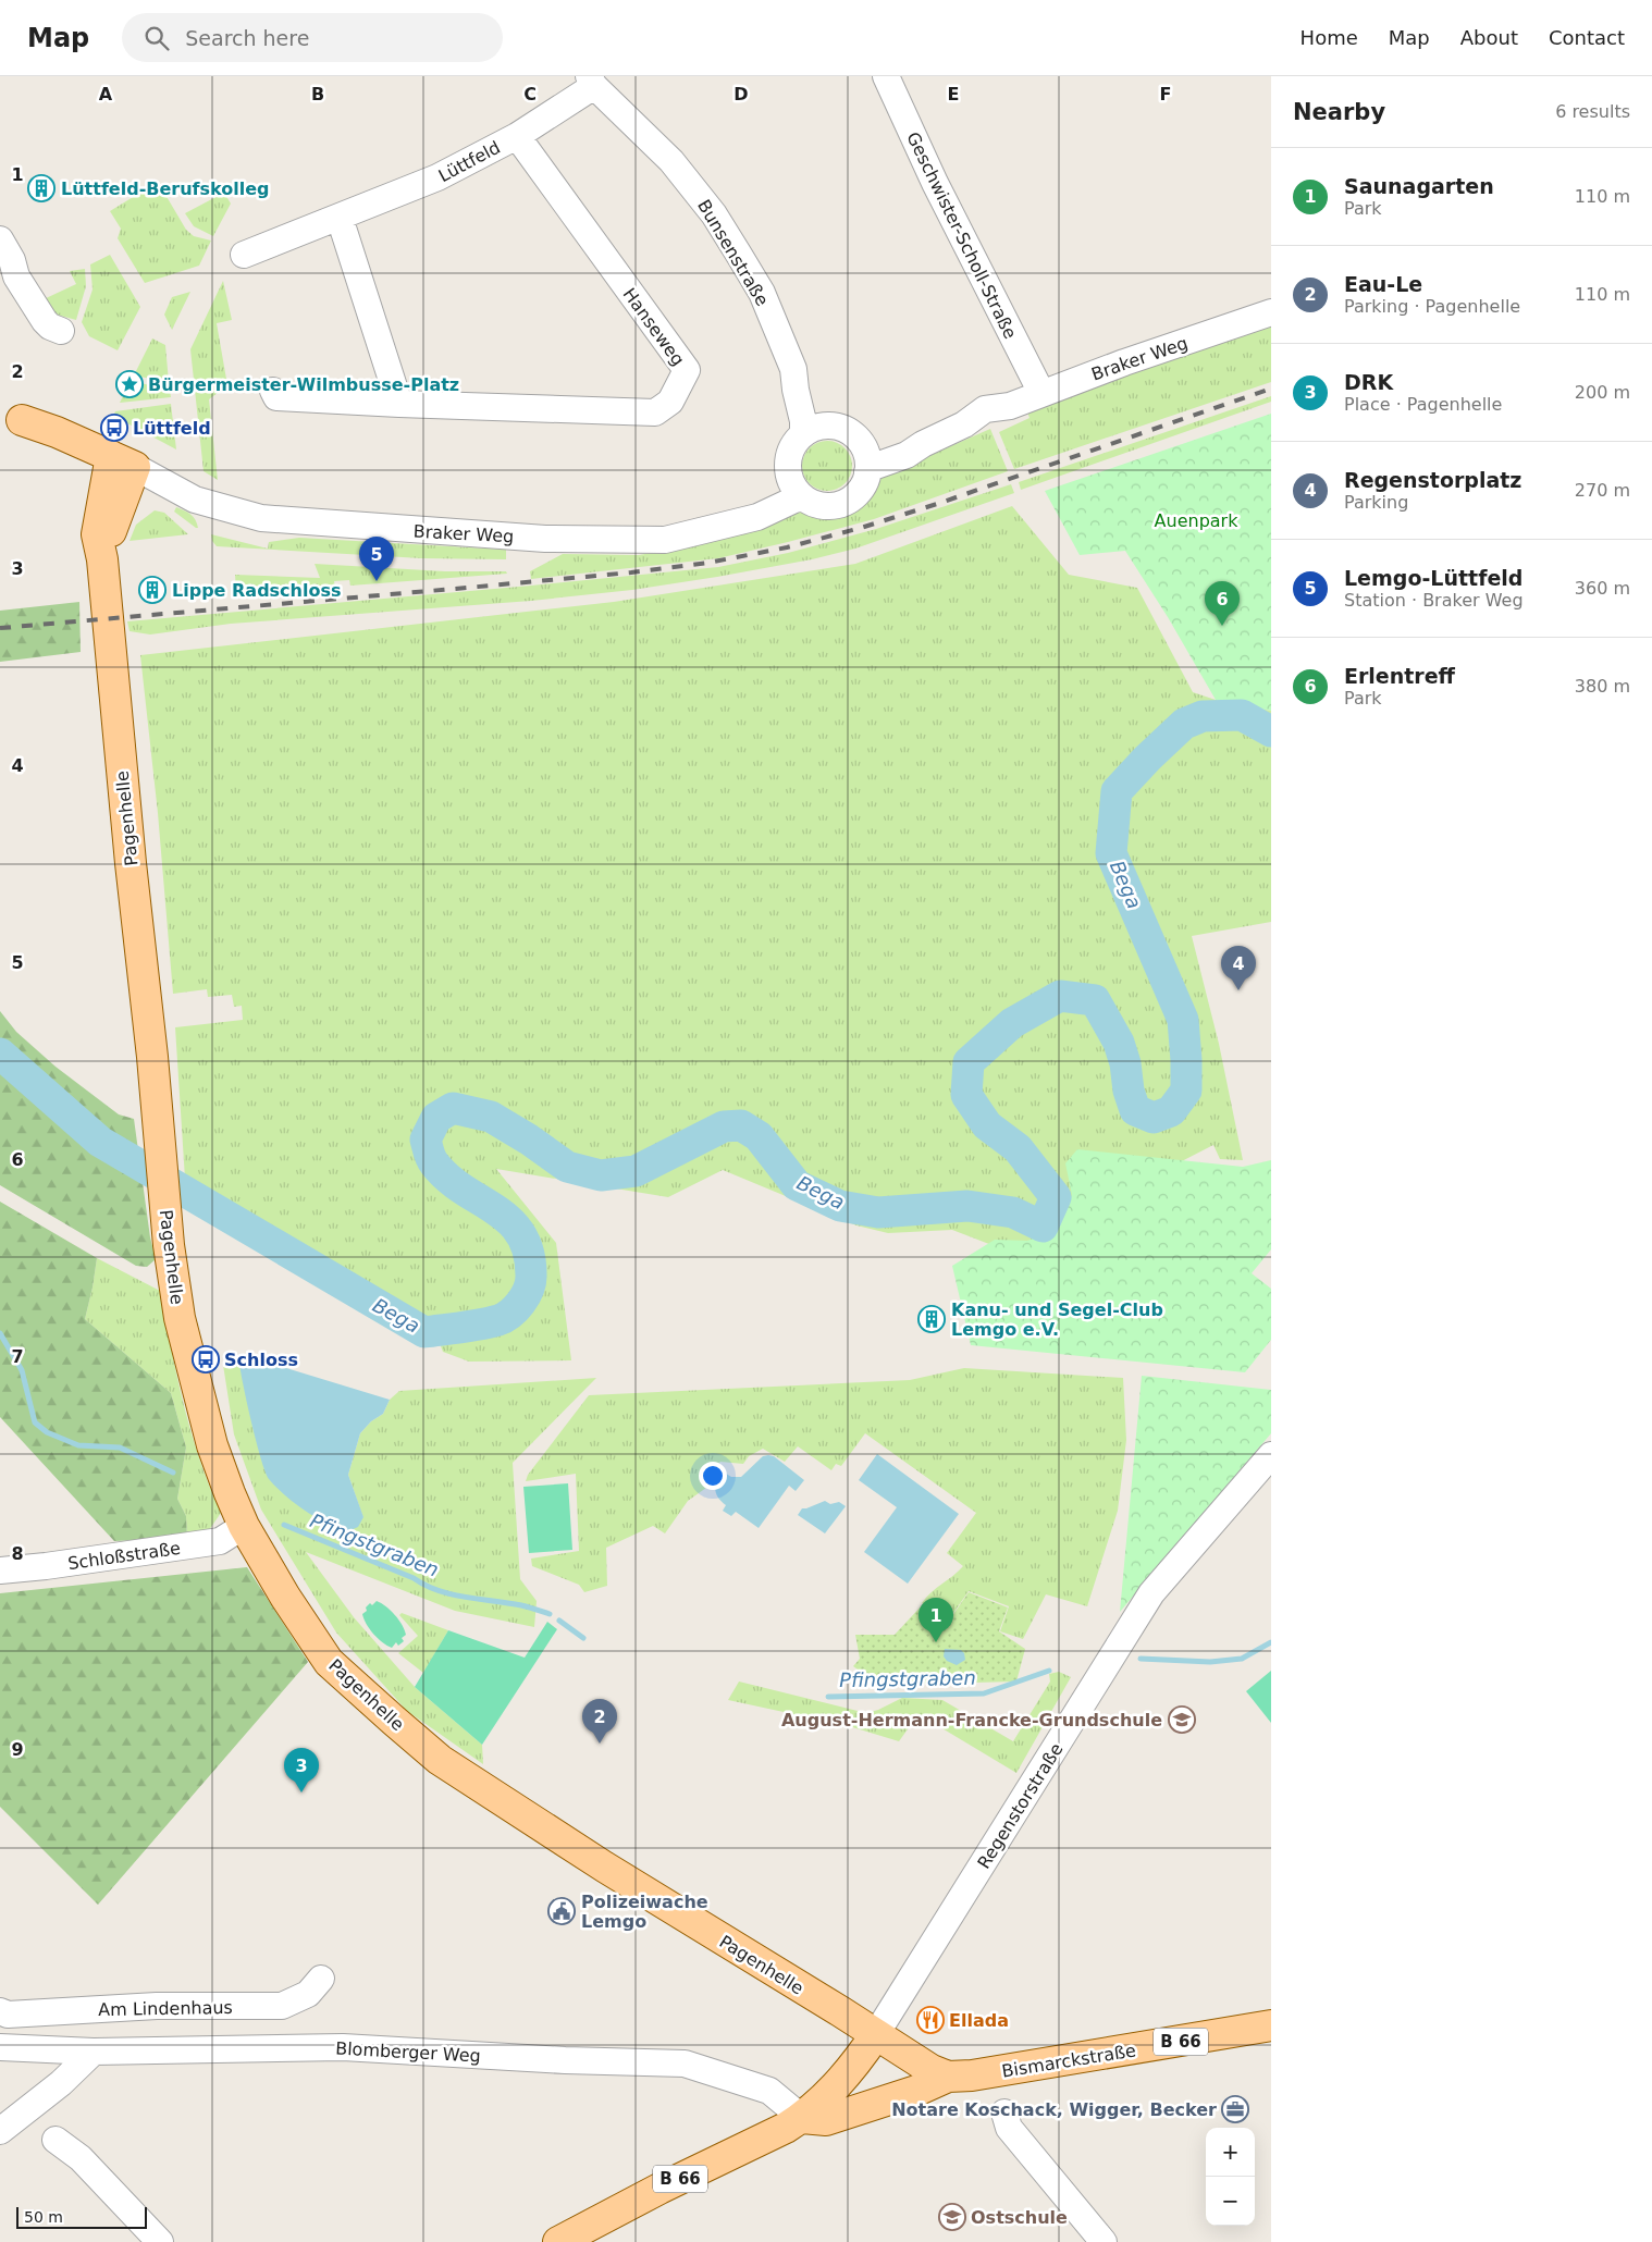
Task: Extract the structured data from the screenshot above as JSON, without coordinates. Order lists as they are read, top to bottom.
{
  "streets": {
    "main road": ["Pagenhelle", "B 66", "Bismarckstraße"],
    "street": [
      "Lüttfeld",
      "Geschwister-Scholl-Straße",
      "Bunsenstraße",
      "Hanseweg",
      "Braker Weg",
      "Schloßstraße",
      "Regenstorstraße",
      "Am Lindenhaus",
      "Blomberger Weg"
    ]
  },
  "crossings": [
    ["Lüttfeld", "Bunsenstraße"],
    ["Lüttfeld", "Hanseweg"],
    ["Geschwister-Scholl-Straße", "Braker Weg"],
    ["Bunsenstraße", "Braker Weg"],
    ["Braker Weg", "Pagenhelle"],
    ["Pagenhelle", "Schloßstraße"],
    ["Pagenhelle", "Regenstorstraße"],
    ["Pagenhelle", "B 66"],
    ["Regenstorstraße", "B 66"],
    ["B 66", "Blomberger Weg"],
    ["B 66", "Bismarckstraße"]
  ],
  "water": ["Bega", "Pfingstgraben"],
  "parks": ["Auenpark"],
  "places": {
    "building": ["Lüttfeld-Berufskolleg", "Lippe Radschloss", "Kanu- und Segel-Club Lemgo e.V."],
    "place": ["Bürgermeister-Wilmbusse-Platz"],
    "bus stop": ["Lüttfeld", "Schloss"],
    "school or university": ["August-Hermann-Francke-Grundschule", "Ostschule"],
    "public building": ["Polizeiwache Lemgo"],
    "restaurant": ["Ellada"],
    "office": ["Notare Koschack, Wigger, Becker"]
  },
  "scale_bar": "50 m",
  "page": {
    "header": "Map",
    "search": "Search here",
    "nav": [
      "Home",
      "Map",
      "About",
      "Contact"
    ],
    "heading": ["Nearby", "6 results"],
    "list": [
      {
        "mark": "1",
        "name": "Saunagarten",
        "note": "Park",
        "value": "110 m"
      },
      {
        "mark": "2",
        "name": "Eau-Le",
        "note": "Parking · Pagenhelle",
        "value": "110 m"
      },
      {
        "mark": "3",
        "name": "DRK",
        "note": "Place · Pagenhelle",
        "value": "200 m"
      },
      {
        "mark": "4",
        "name": "Regenstorplatz",
        "note": "Parking",
        "value": "270 m"
      },
      {
        "mark": "5",
        "name": "Lemgo-Lüttfeld",
        "note": "Station · Braker Weg",
        "value": "360 m"
      },
      {
        "mark": "6",
        "name": "Erlentreff",
        "note": "Park",
        "value": "380 m"
      }
    ],
    "pins": [
      "5",
      "6",
      "4",
      "1",
      "2",
      "3"
    ],
    "map_buttons": ["+", "−"],
    "scale": "50 m"
  },
  "grid": {
    "columns": [
      "A",
      "B",
      "C",
      "D",
      "E",
      "F"
    ],
    "rows": [
      "1",
      "2",
      "3",
      "4",
      "5",
      "6",
      "7",
      "8",
      "9"
    ]
  }
}
